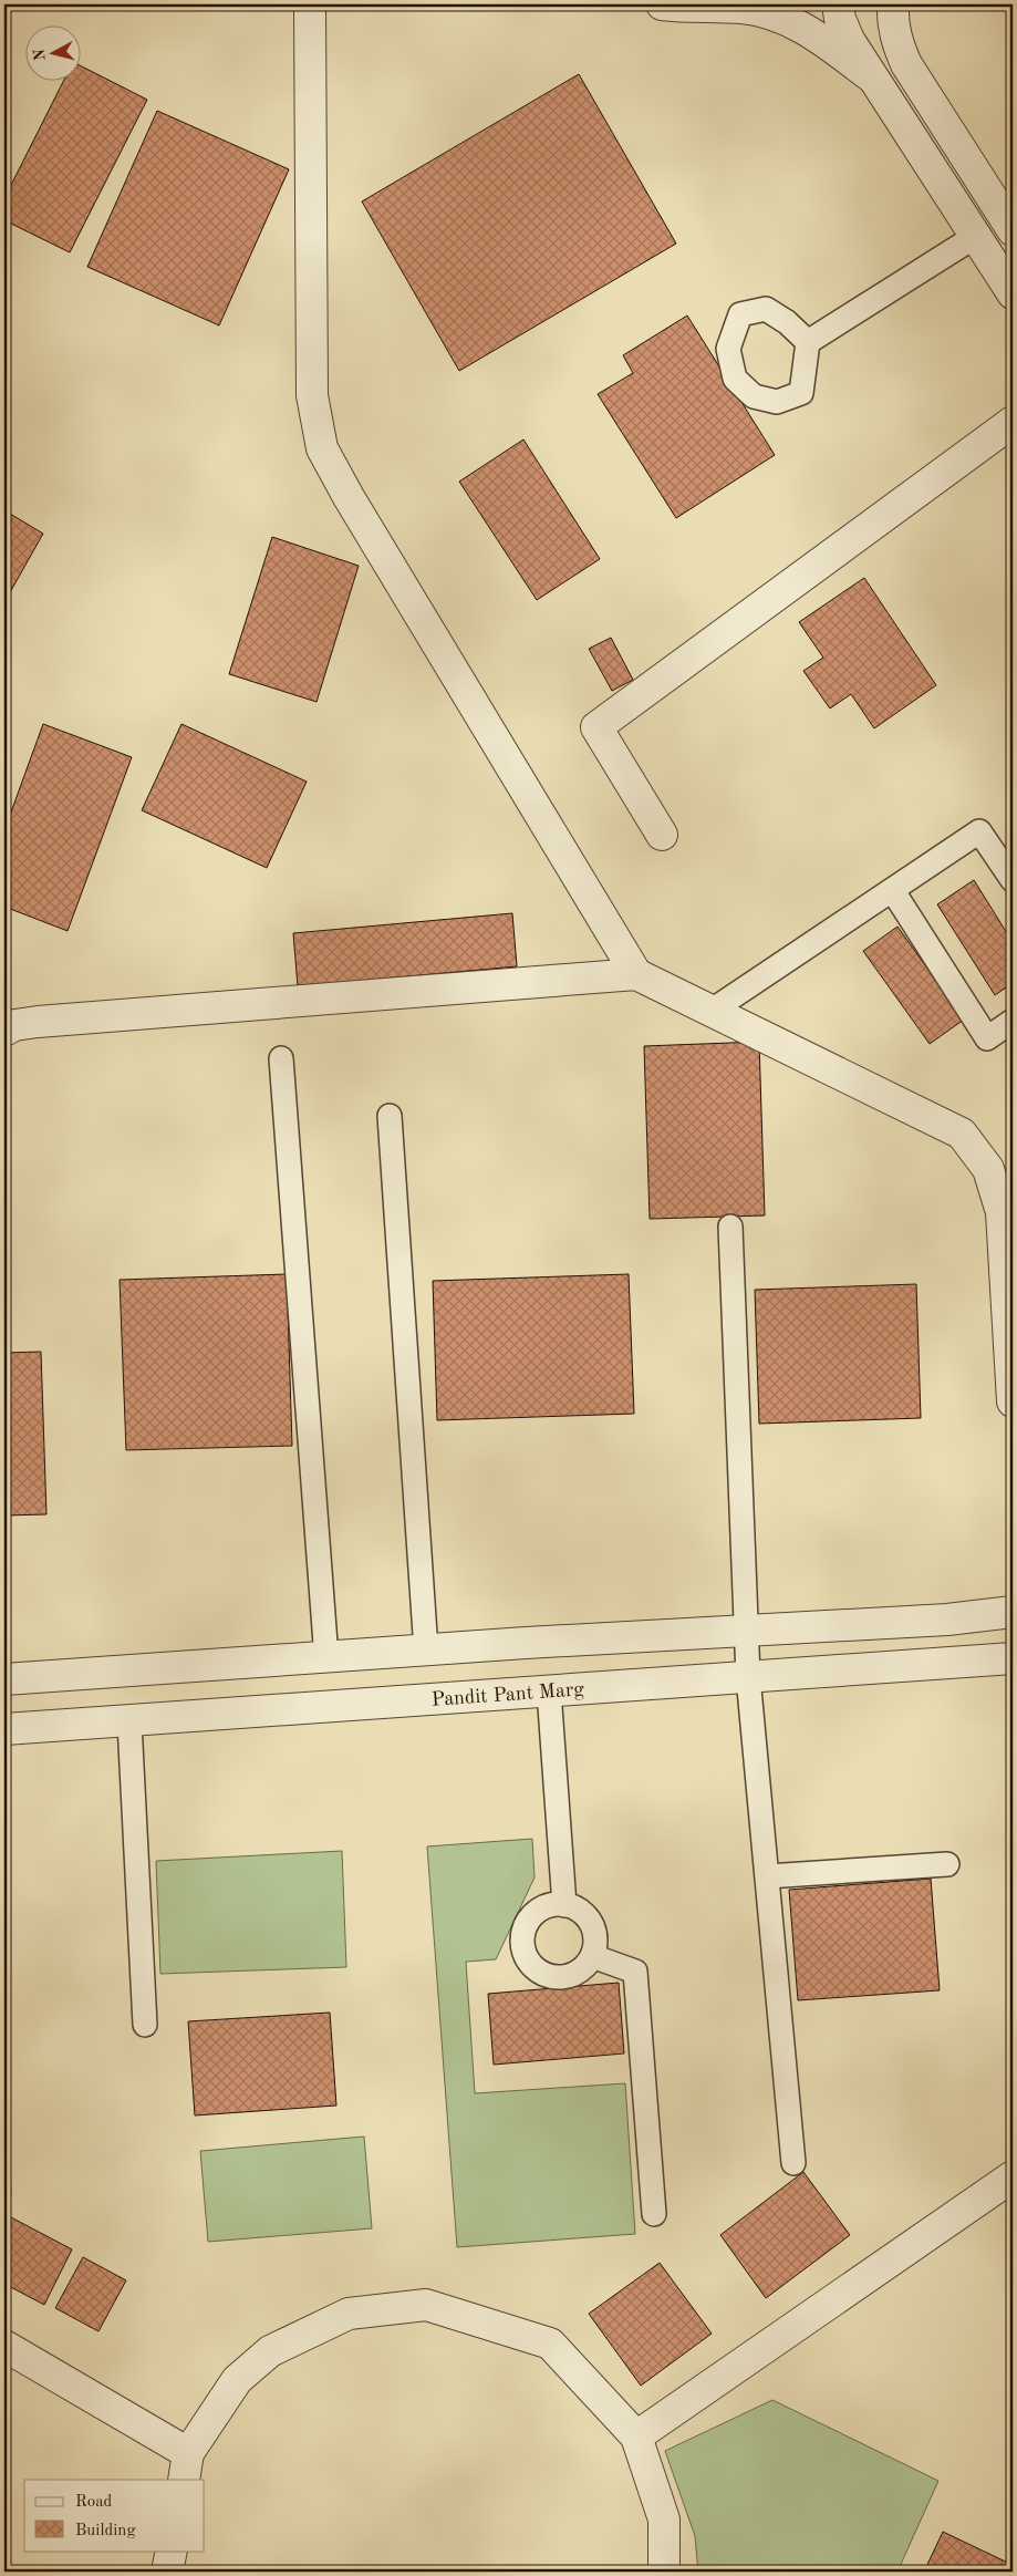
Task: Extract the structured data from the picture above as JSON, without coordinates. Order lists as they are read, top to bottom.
{
  "streets": {
    "street": ["Pandit Pant Marg"]
  },
  "legend": ["Road", "Building"],
  "north": "left"
}
